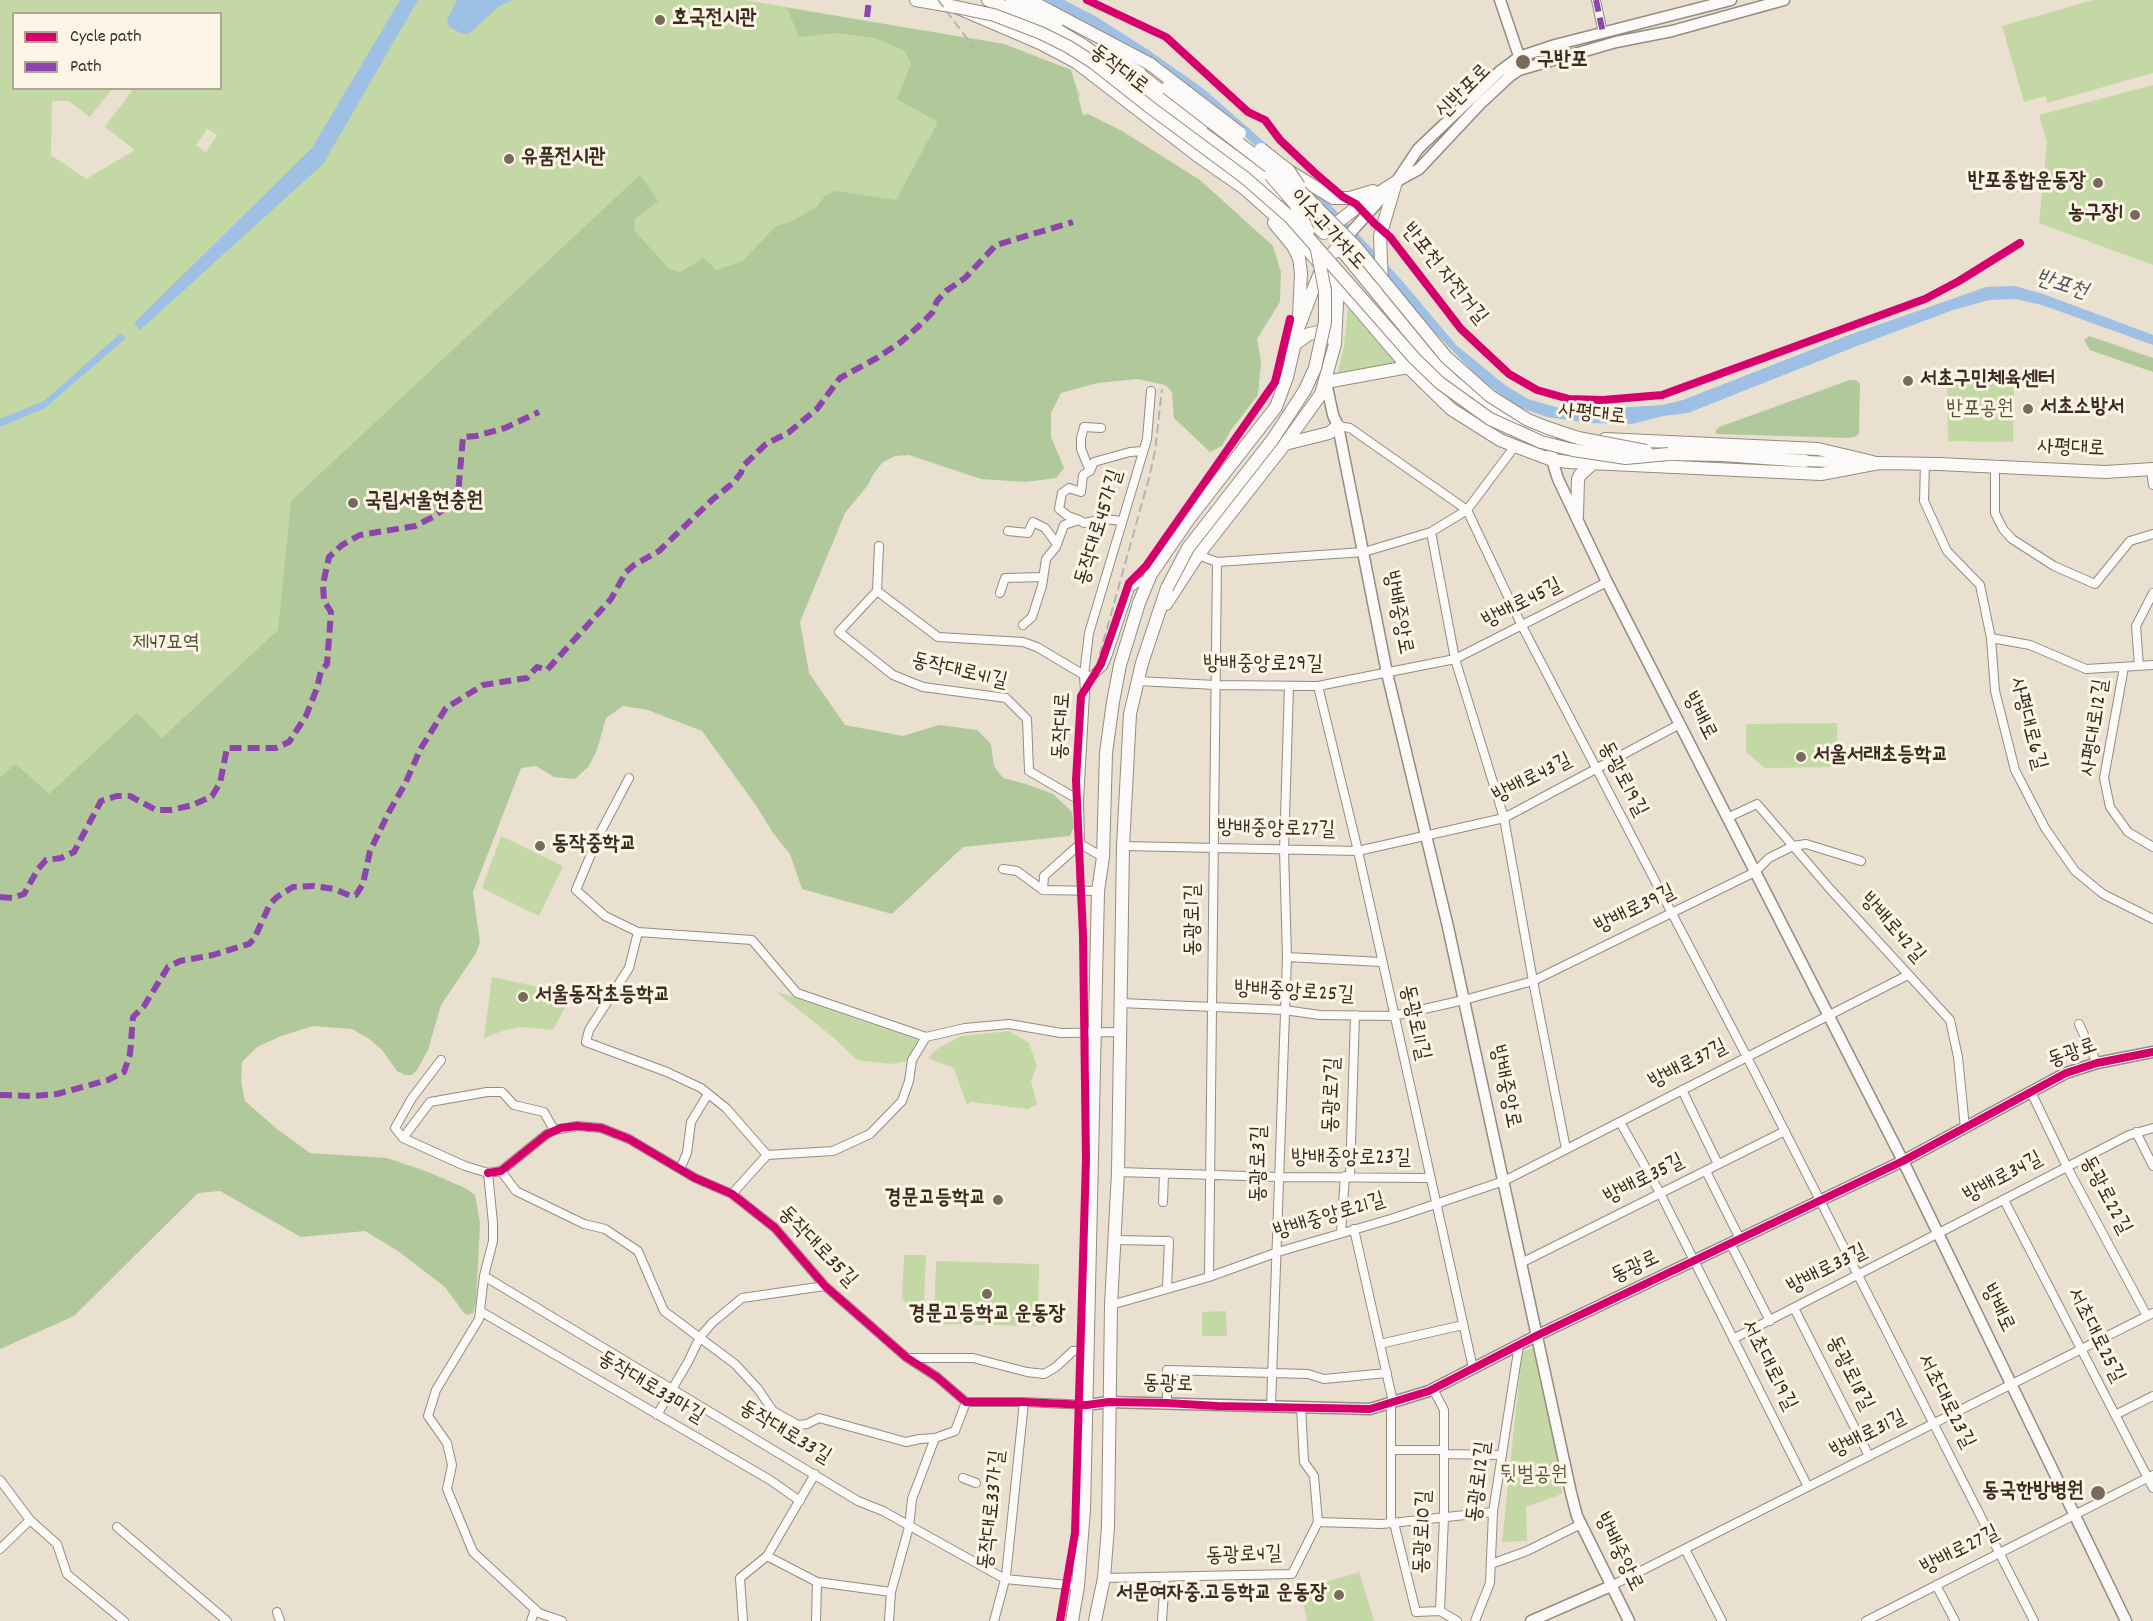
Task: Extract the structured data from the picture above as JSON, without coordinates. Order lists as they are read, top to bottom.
{
  "streets": {
    "main road": ["동작대로", "이수고가차도", "사평대로"],
    "street": [
      "신반포로",
      "동작대로45가길",
      "방배로45길",
      "방배중앙로",
      "방배중앙로29길",
      "동작대로41길",
      "방배로",
      "사평대로6길",
      "사평대로12길",
      "방배로43길",
      "동광로19길",
      "방배중앙로27길",
      "방배로39길",
      "동광로1길",
      "방배로42길",
      "방배중앙로25길",
      "동광로11길",
      "동광로",
      "방배로37길",
      "동광로7길",
      "방배중앙로23길",
      "동광로3길",
      "방배로34길",
      "방배로35길",
      "동광로22길",
      "방배중앙로21길",
      "동작대로35길",
      "방배로33길",
      "서초대로25길",
      "서초대로19길",
      "동광로18길",
      "동작대로33마길",
      "서초대로23길",
      "동작대로33길",
      "방배로31길",
      "동광로12길",
      "동작대로33가길",
      "동광로10길",
      "방배로27길",
      "동광로4길"
    ],
    "cycle path": ["반포천 자전거길"]
  },
  "crossings": [
    ["동작대로", "신반포로"],
    ["동작대로", "이수고가차도"],
    ["동작대로", "사평대로"],
    ["동작대로", "동작대로45가길"],
    ["동작대로", "동작대로41길"],
    ["동작대로", "동광로"],
    ["동작대로", "동작대로33길"],
    ["신반포로", "사평대로"],
    ["이수고가차도", "사평대로"],
    ["사평대로", "방배로"],
    ["사평대로", "사평대로6길"],
    ["방배로45길", "방배중앙로"],
    ["방배로45길", "방배중앙로29길"],
    ["방배로45길", "방배로"],
    ["방배로45길", "동광로19길"],
    ["방배중앙로", "방배중앙로29길"],
    ["방배중앙로", "방배로43길"],
    ["방배중앙로", "방배중앙로27길"],
    ["방배중앙로", "방배로39길"],
    ["방배중앙로", "동광로1길"],
    ["방배중앙로", "방배중앙로25길"],
    ["방배중앙로", "동광로"],
    ["방배중앙로", "방배로37길"],
    ["방배중앙로", "방배로35길"],
    ["방배중앙로", "방배중앙로21길"],
    ["방배중앙로29길", "동광로1길"],
    ["방배중앙로29길", "동광로11길"],
    ["방배중앙로29길", "동광로3길"],
    ["방배로", "방배로43길"],
    ["방배로", "방배로39길"],
    ["방배로", "방배로42길"],
    ["방배로", "동광로"],
    ["방배로", "방배로37길"],
    ["방배로", "방배로34길"],
    ["방배로", "방배로33길"],
    ["방배로", "방배로31길"],
    ["방배로", "방배로27길"],
    ["방배로43길", "동광로19길"],
    ["방배로43길", "방배중앙로27길"],
    ["동광로19길", "방배로39길"],
    ["동광로19길", "동광로"],
    ["동광로19길", "방배로37길"],
    ["동광로19길", "방배로35길"],
    ["동광로19길", "서초대로23길"],
    ["방배중앙로27길", "동광로1길"],
    ["방배중앙로27길", "동광로11길"],
    ["방배중앙로27길", "동광로3길"],
    ["방배로39길", "방배로42길"],
    ["방배로39길", "방배중앙로25길"],
    ["동광로1길", "방배중앙로25길"],
    ["동광로1길", "방배중앙로23길"],
    ["동광로1길", "방배중앙로21길"],
    ["방배로42길", "동광로"],
    ["방배중앙로25길", "동광로11길"],
    ["방배중앙로25길", "동광로7길"],
    ["방배중앙로25길", "동광로3길"],
    ["동광로11길", "동광로"],
    ["동광로11길", "방배중앙로23길"],
    ["동광로11길", "방배중앙로21길"],
    ["동광로", "동광로3길"],
    ["동광로", "동광로22길"],
    ["동광로", "서초대로19길"],
    ["동광로", "서초대로23길"],
    ["동광로", "동광로12길"],
    ["동광로", "동광로10길"],
    ["방배로37길", "방배중앙로21길"],
    ["방배로37길", "서초대로19길"],
    ["동광로7길", "방배중앙로23길"],
    ["동광로7길", "방배중앙로21길"],
    ["방배중앙로23길", "동광로3길"],
    ["동광로3길", "방배중앙로21길"],
    ["방배로34길", "동광로22길"],
    ["방배로34길", "방배로33길"],
    ["방배로34길", "서초대로25길"],
    ["방배로35길", "서초대로19길"],
    ["동광로22길", "방배로31길"],
    ["방배로33길", "서초대로19길"],
    ["방배로33길", "동광로18길"],
    ["방배로33길", "서초대로23길"],
    ["서초대로25길", "방배로31길"],
    ["서초대로25길", "방배로27길"],
    ["서초대로19길", "방배로31길"],
    ["동광로18길", "방배로31길"],
    ["서초대로23길", "방배로31길"],
    ["서초대로23길", "방배로27길"],
    ["동작대로33길", "동작대로33가길"]
  ],
  "water": ["반포천"],
  "parks": ["반포공원", "제47묘역", "뒷벌공원"],
  "places": [
    "호국전시관",
    "구반포",
    "유품전시관",
    "반포종합운동장",
    "농구장1",
    "서초구민체육센터",
    "서초소방서",
    "국립서울현충원",
    "서울서래초등학교",
    "동작중학교",
    "서울동작초등학교",
    "경문고등학교",
    "경문고등학교 운동장",
    "동국한방병원",
    "서문여자중.고등학교 운동장"
  ],
  "legend": ["Cycle path", "Path"]
}
